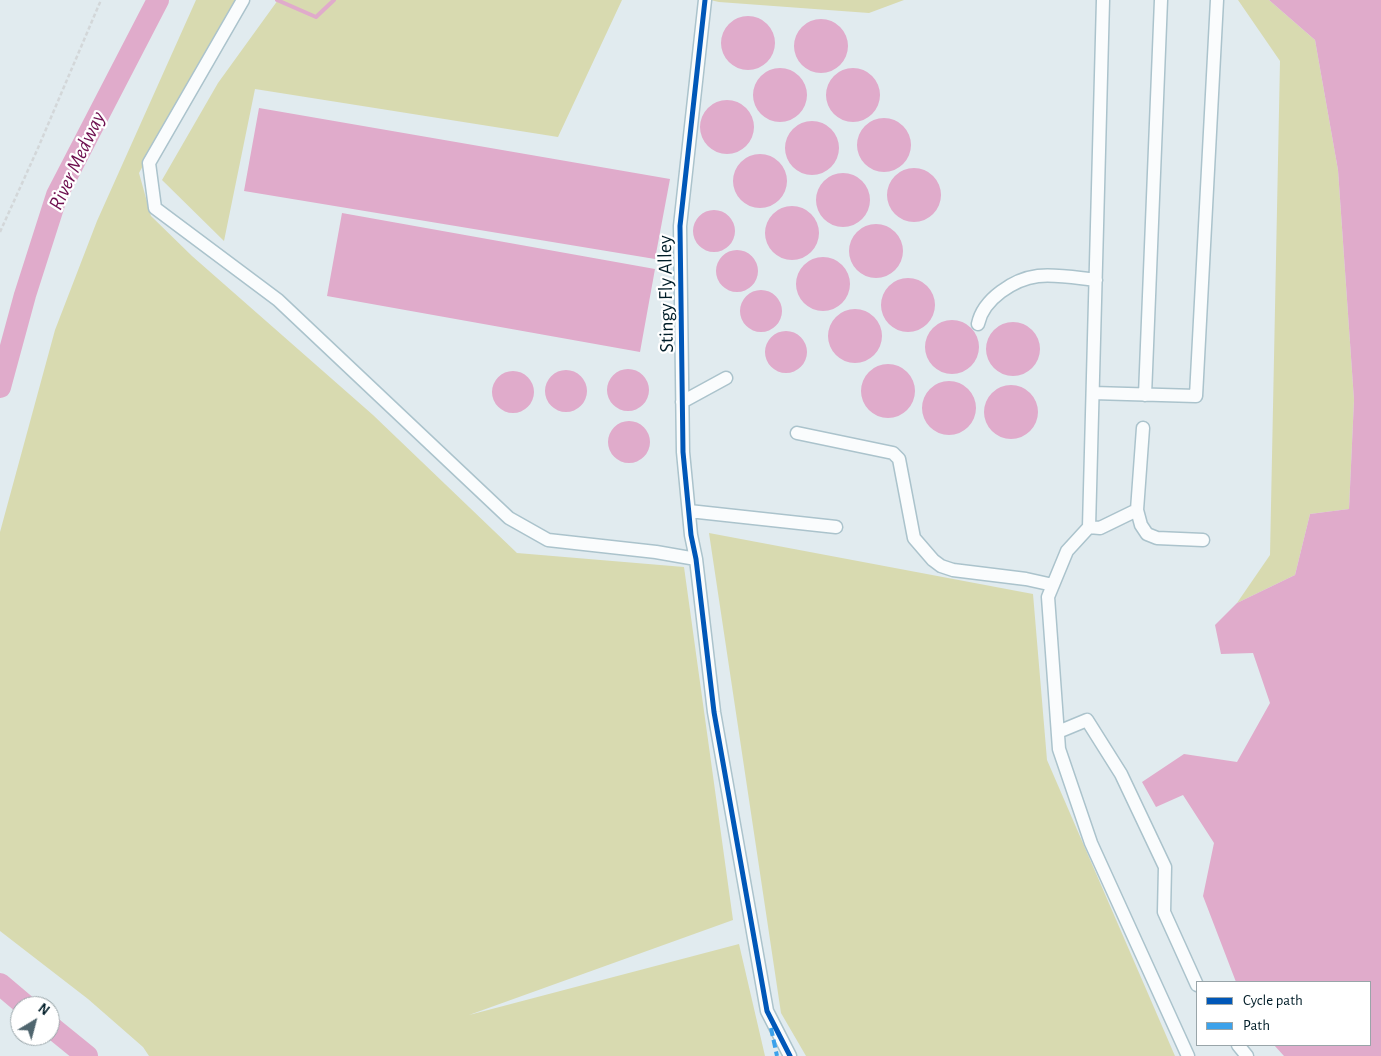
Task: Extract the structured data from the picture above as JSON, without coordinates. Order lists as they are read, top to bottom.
{
  "streets": {
    "lane": ["Stingy Fly Alley"]
  },
  "water": ["River Medway"],
  "legend": ["Cycle path", "Path"],
  "north": "top right"
}
